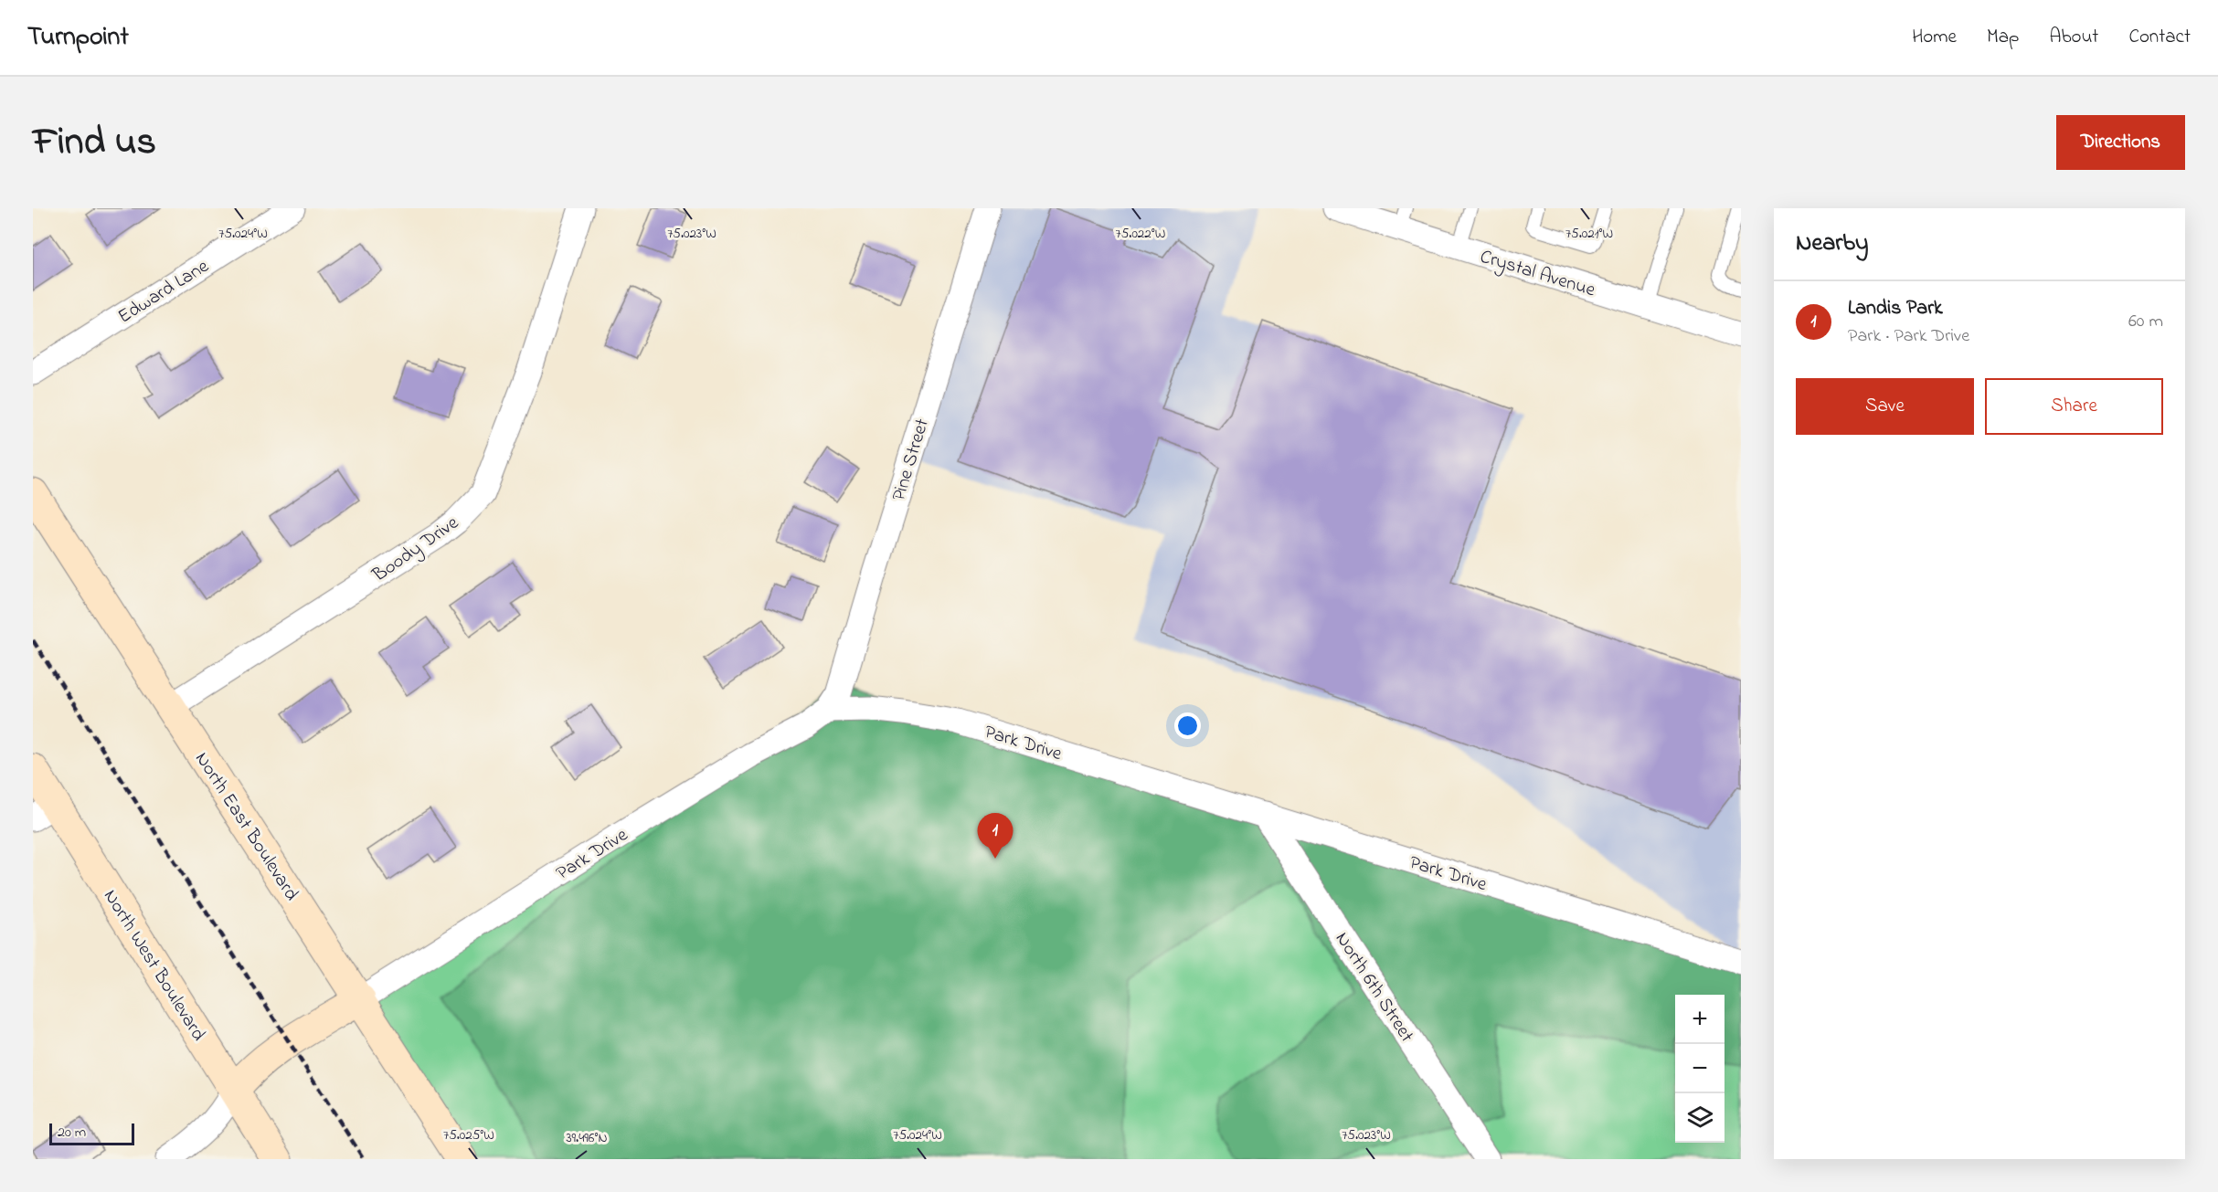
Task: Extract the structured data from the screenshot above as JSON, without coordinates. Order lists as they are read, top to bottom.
{
  "streets": {
    "main road": ["North East Boulevard", "North West Boulevard"],
    "street": [
      "Crystal Avenue",
      "Edward Lane",
      "Pine Street",
      "Boody Drive",
      "Park Drive",
      "North 6th Street"
    ]
  },
  "crossings": [
    ["Pine Street", "Park Drive"],
    ["Boody Drive", "North East Boulevard"],
    ["Park Drive", "North East Boulevard"],
    ["Park Drive", "North 6th Street"]
  ],
  "scale_bar": "20 m",
  "page": {
    "header": "Turnpoint",
    "nav": [
      "Home",
      "Map",
      "About",
      "Contact"
    ],
    "title": "Find us",
    "buttons": [
      "Directions",
      ["Save", "Share"]
    ],
    "heading": "Nearby",
    "list": [
      {
        "mark": "1",
        "name": "Landis Park",
        "note": "Park · Park Drive",
        "value": "60 m"
      }
    ],
    "pins": "1",
    "map_buttons": ["+", "−"],
    "scale": "20 m"
  },
  "coordinates": [
    "75.024°W",
    "75.023°W",
    "75.022°W",
    "75.021°W",
    "75.025°W",
    "39.496°N"
  ]
}
